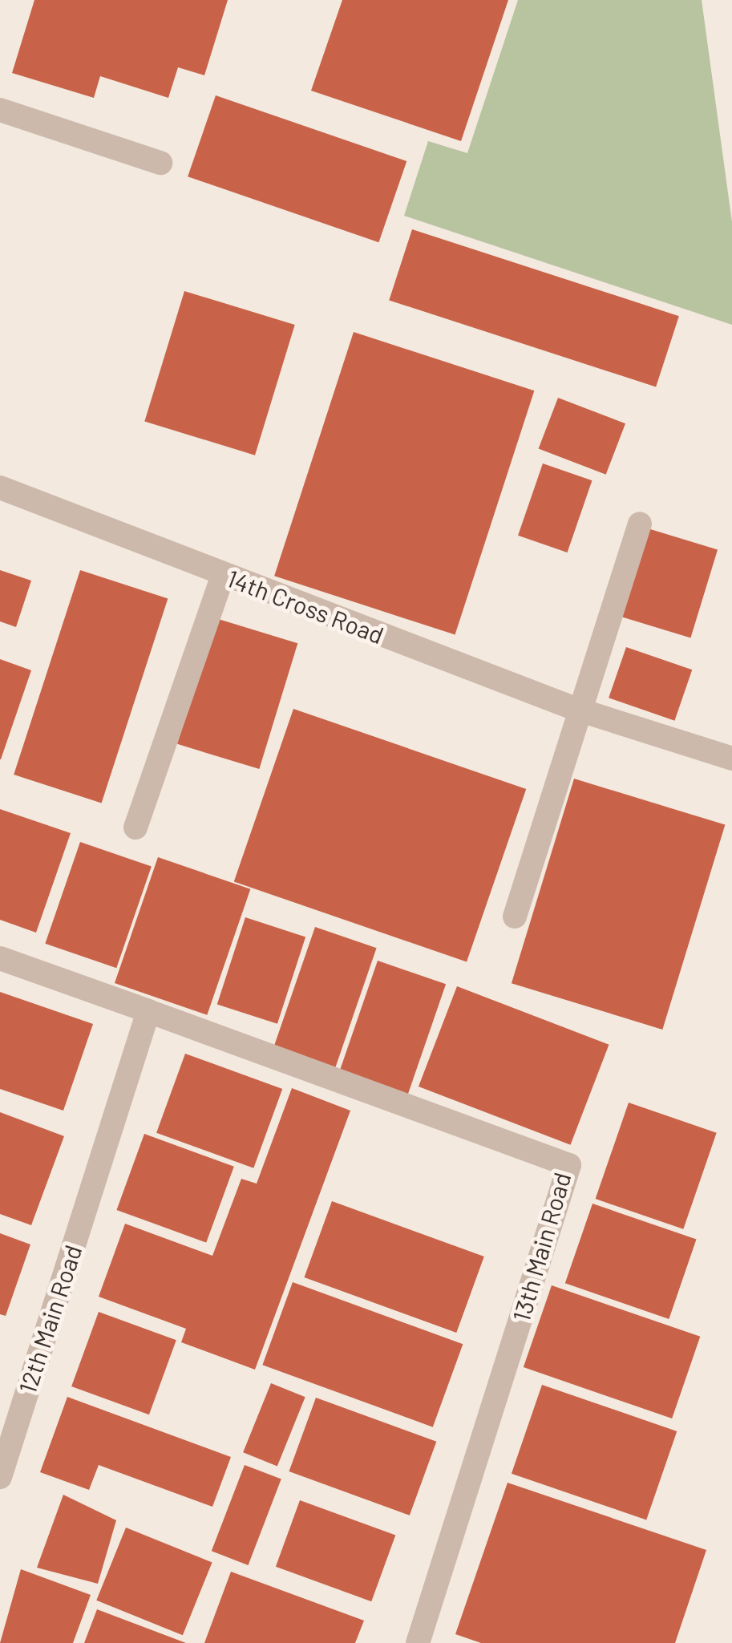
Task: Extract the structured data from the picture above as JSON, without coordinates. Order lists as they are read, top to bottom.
{
  "streets": {
    "street": ["14th Cross Road", "13th Main Road", "12th Main Road"]
  },
  "crossings": [
    ["13th Main Road", "12th Main Road"]
  ]
}
